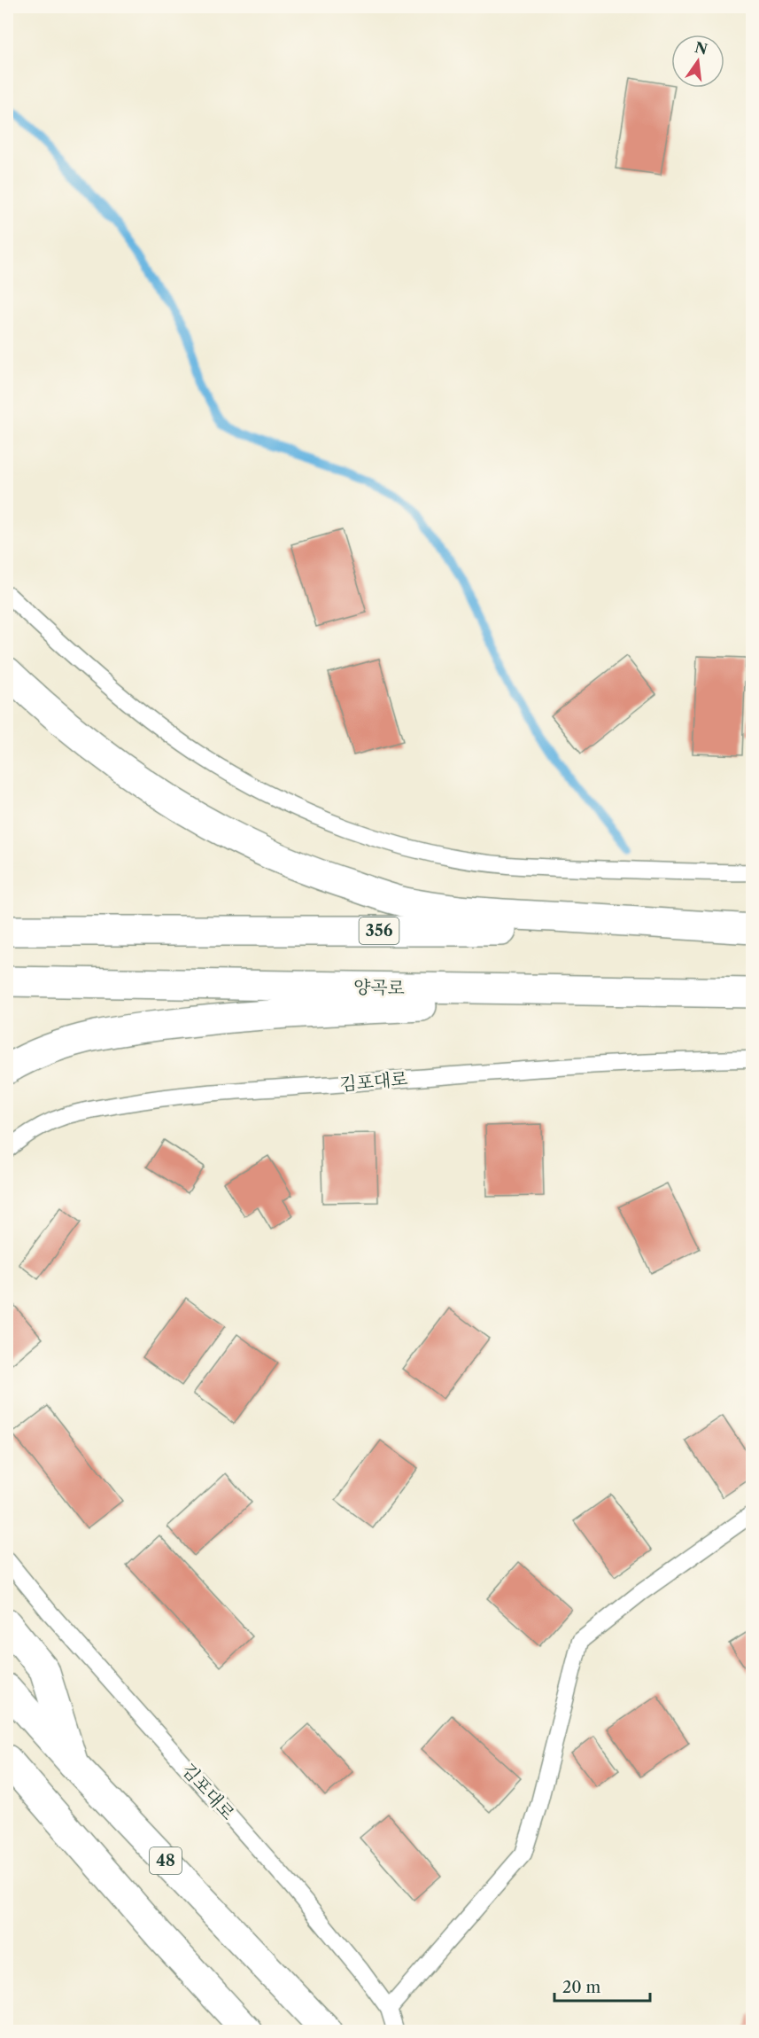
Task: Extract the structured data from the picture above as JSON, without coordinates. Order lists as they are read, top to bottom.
{
  "streets": {
    "main road": ["356", "양곡로", "48"],
    "lane": ["김포대로"]
  },
  "scale_bar": "20 m",
  "north": "top"
}
